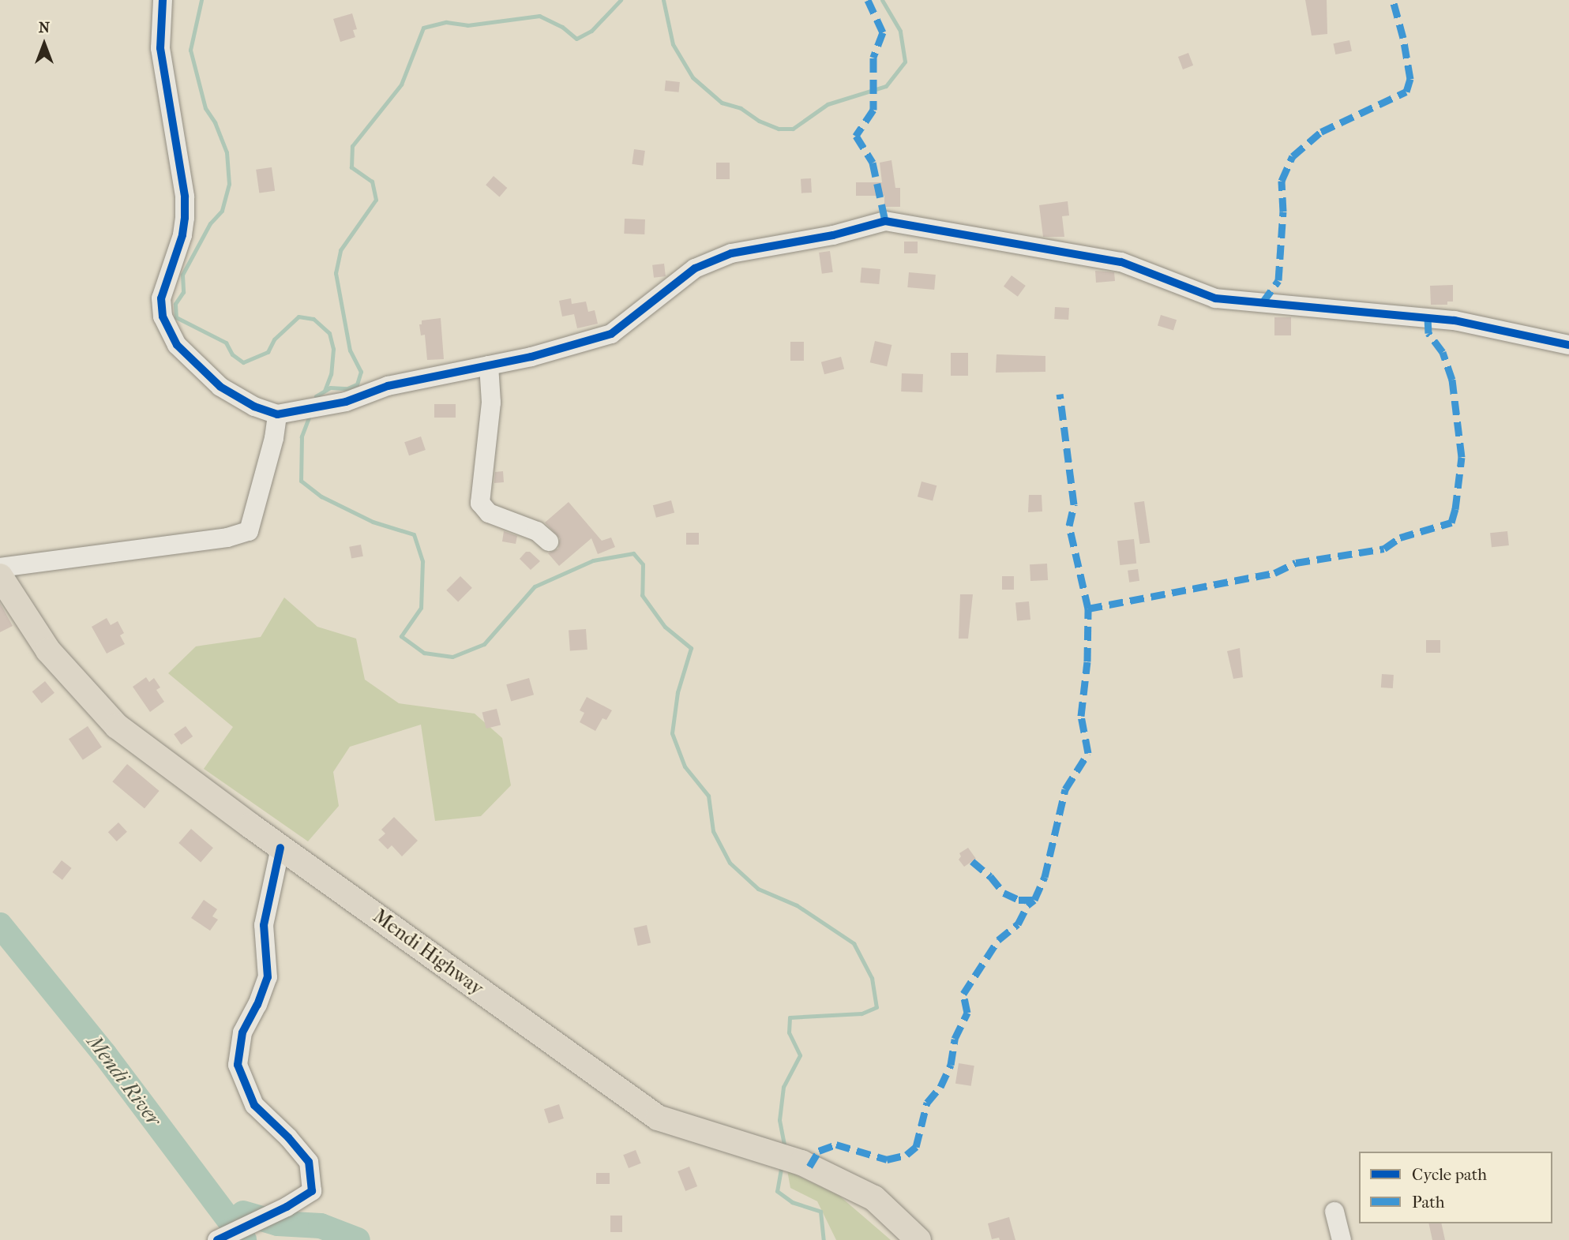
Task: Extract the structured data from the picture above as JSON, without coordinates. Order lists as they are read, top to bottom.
{
  "streets": {
    "main road": ["Mendi Highway"]
  },
  "water": ["Mendi River"],
  "legend": ["Cycle path", "Path"],
  "north": "top"
}
